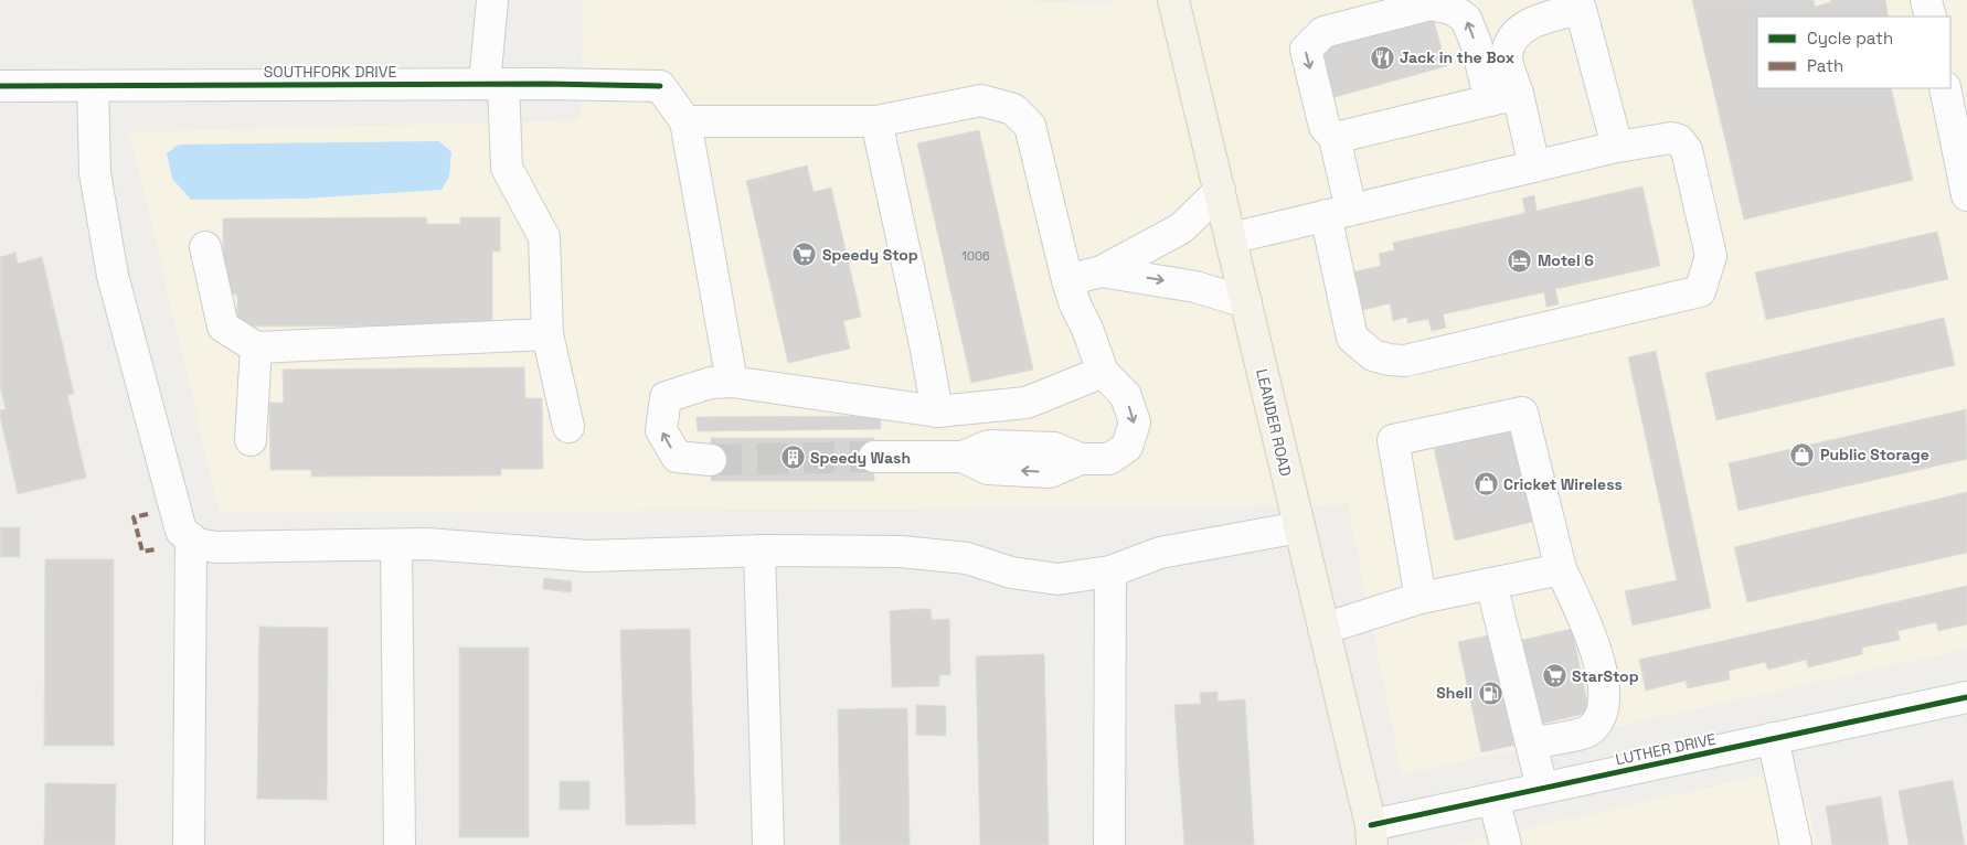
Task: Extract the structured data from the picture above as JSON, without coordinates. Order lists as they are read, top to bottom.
{
  "streets": {
    "main road": ["LEANDER ROAD"],
    "street": ["SOUTHFORK DRIVE", "LUTHER DRIVE"]
  },
  "crossings": [
    ["LEANDER ROAD", "LUTHER DRIVE"]
  ],
  "places": {
    "restaurant": ["Jack in the Box"],
    "supermarket": ["Speedy Stop", "StarStop"],
    "hotel": ["Motel 6"],
    "shop": ["Public Storage", "Cricket Wireless"],
    "building": ["Speedy Wash"],
    "fuel station": ["Shell"]
  },
  "house_numbers": ["1006"],
  "legend": ["Cycle path", "Path"]
}
